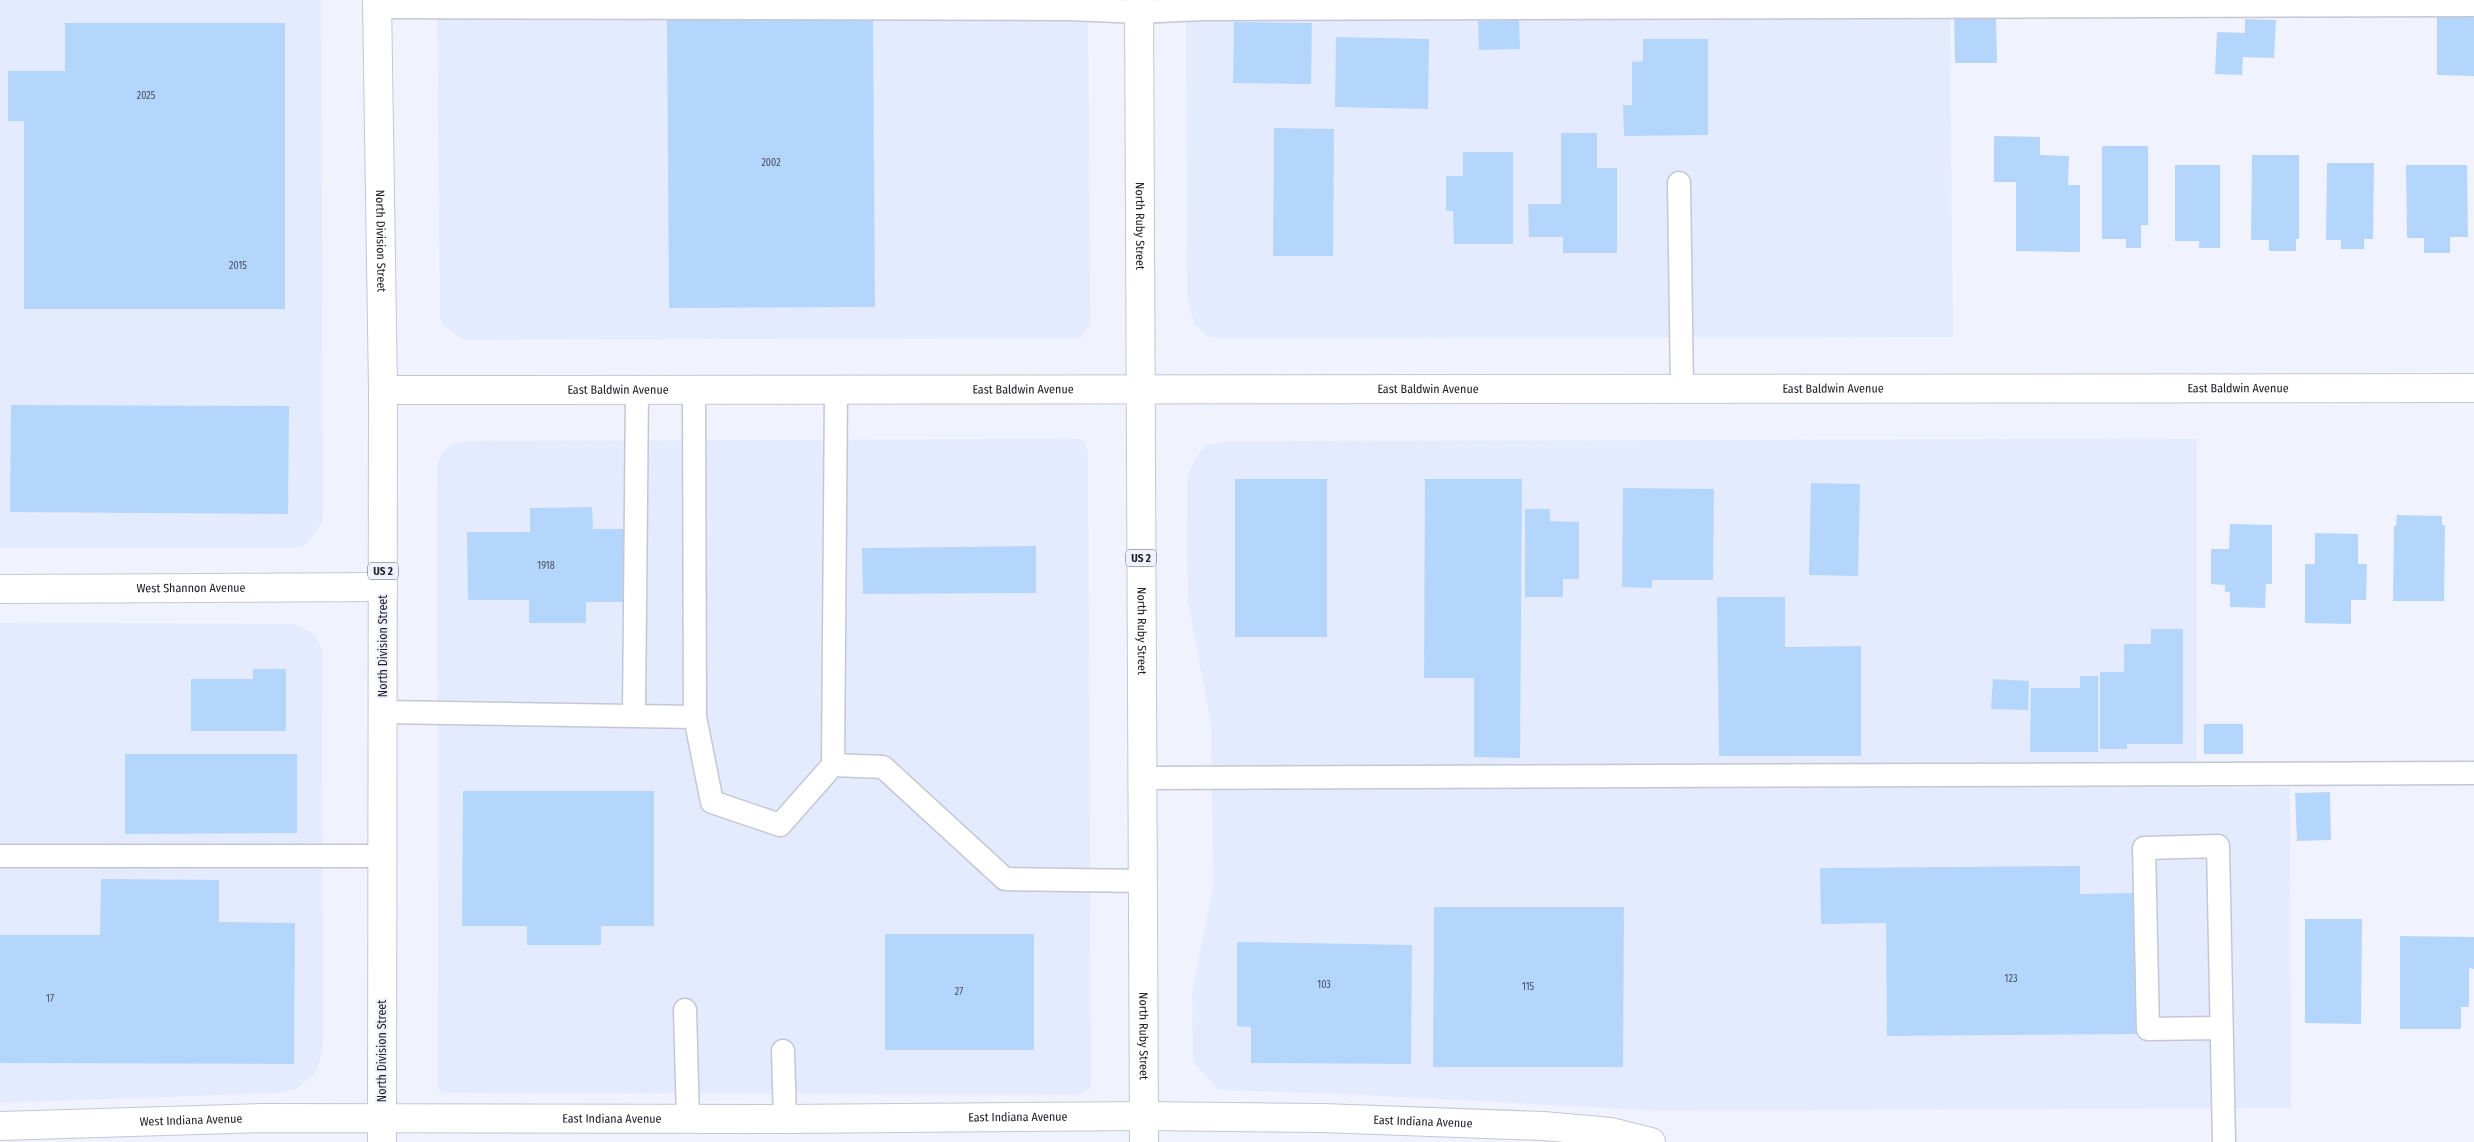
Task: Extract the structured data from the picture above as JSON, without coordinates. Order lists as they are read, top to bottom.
{
  "streets": {
    "main road": [
      "North Ruby Street",
      "North Division Street",
      "East Baldwin Avenue",
      "US 2",
      "West Shannon Avenue",
      "East Indiana Avenue",
      "West Indiana Avenue"
    ]
  },
  "crossings": [
    ["North Ruby Street", "East Baldwin Avenue"],
    ["North Ruby Street", "East Indiana Avenue"],
    ["North Division Street", "East Baldwin Avenue"],
    ["North Division Street", "West Shannon Avenue"],
    ["North Division Street", "East Indiana Avenue"],
    ["North Division Street", "West Indiana Avenue"],
    ["East Indiana Avenue", "West Indiana Avenue"]
  ],
  "house_numbers": [
    "2025",
    "2002",
    "2015",
    "1918",
    "123",
    "103",
    "115",
    "27",
    "17"
  ]
}
